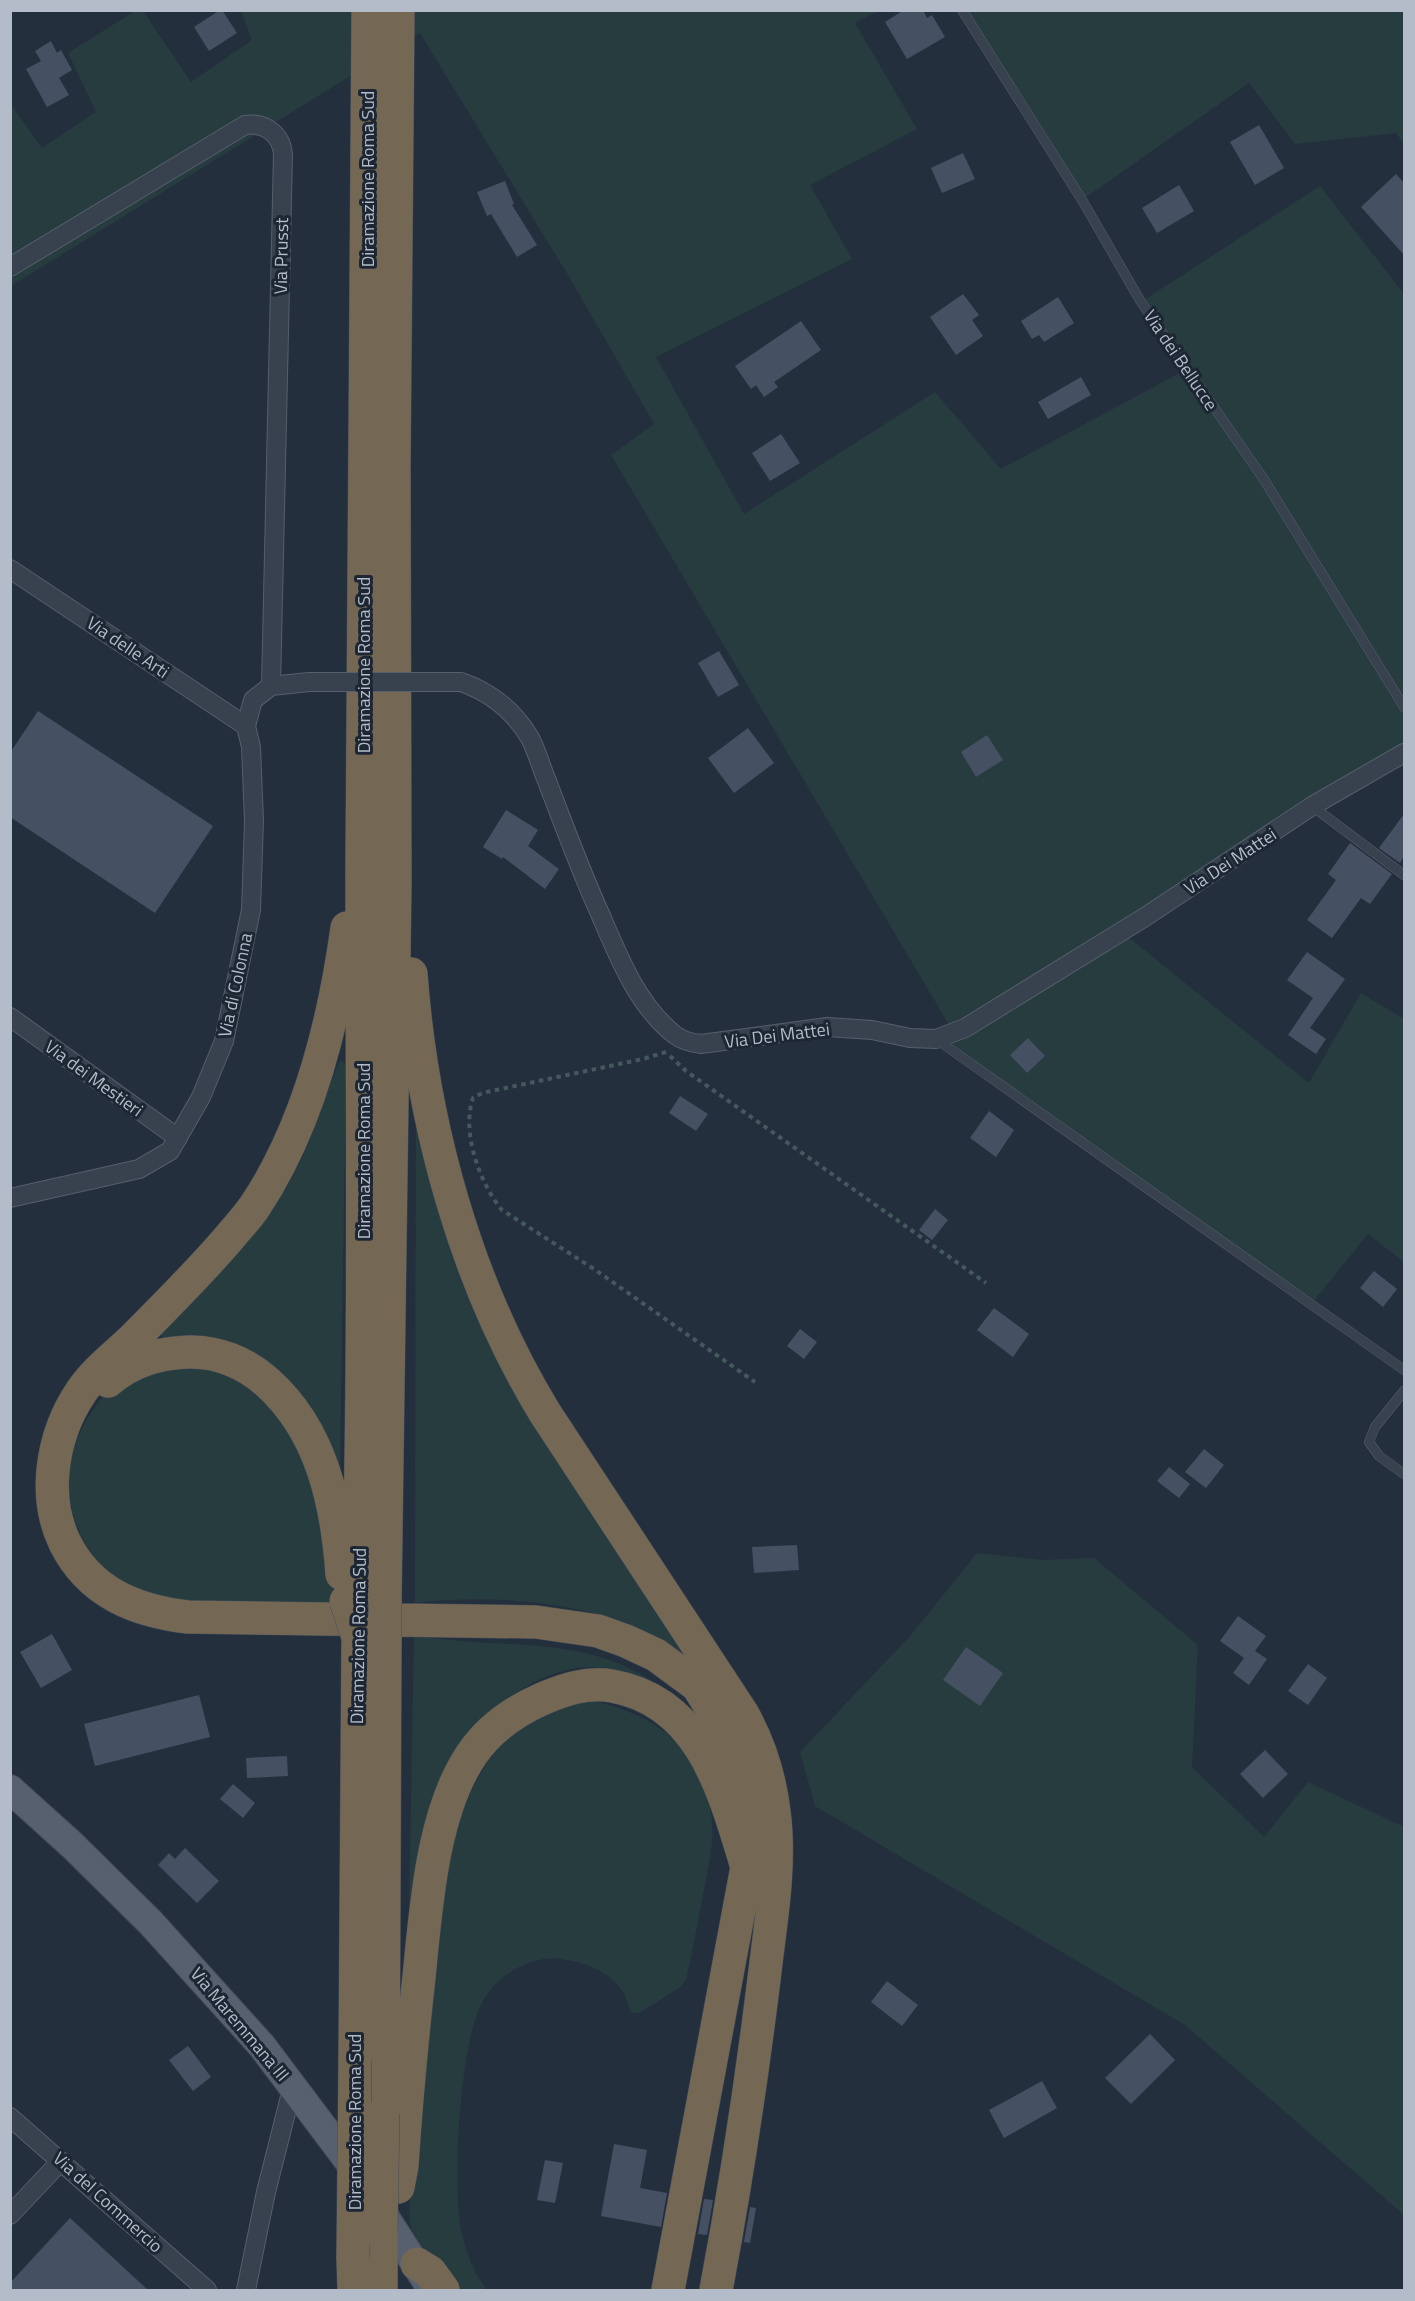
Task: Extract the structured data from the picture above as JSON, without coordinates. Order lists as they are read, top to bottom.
{
  "streets": {
    "highway": ["Diramazione Roma Sud"],
    "main road": ["Via Maremmana III"],
    "street": [
      "Via Prusst",
      "Via delle Arti",
      "Via Dei Mattei",
      "Via di Colonna",
      "Via dei Mestieri",
      "Via del Commercio"
    ],
    "lane": ["Via dei Bellucce"]
  },
  "crossings": [
    ["Via delle Arti", "Via di Colonna"],
    ["Via di Colonna", "Via dei Mestieri"]
  ]
}
